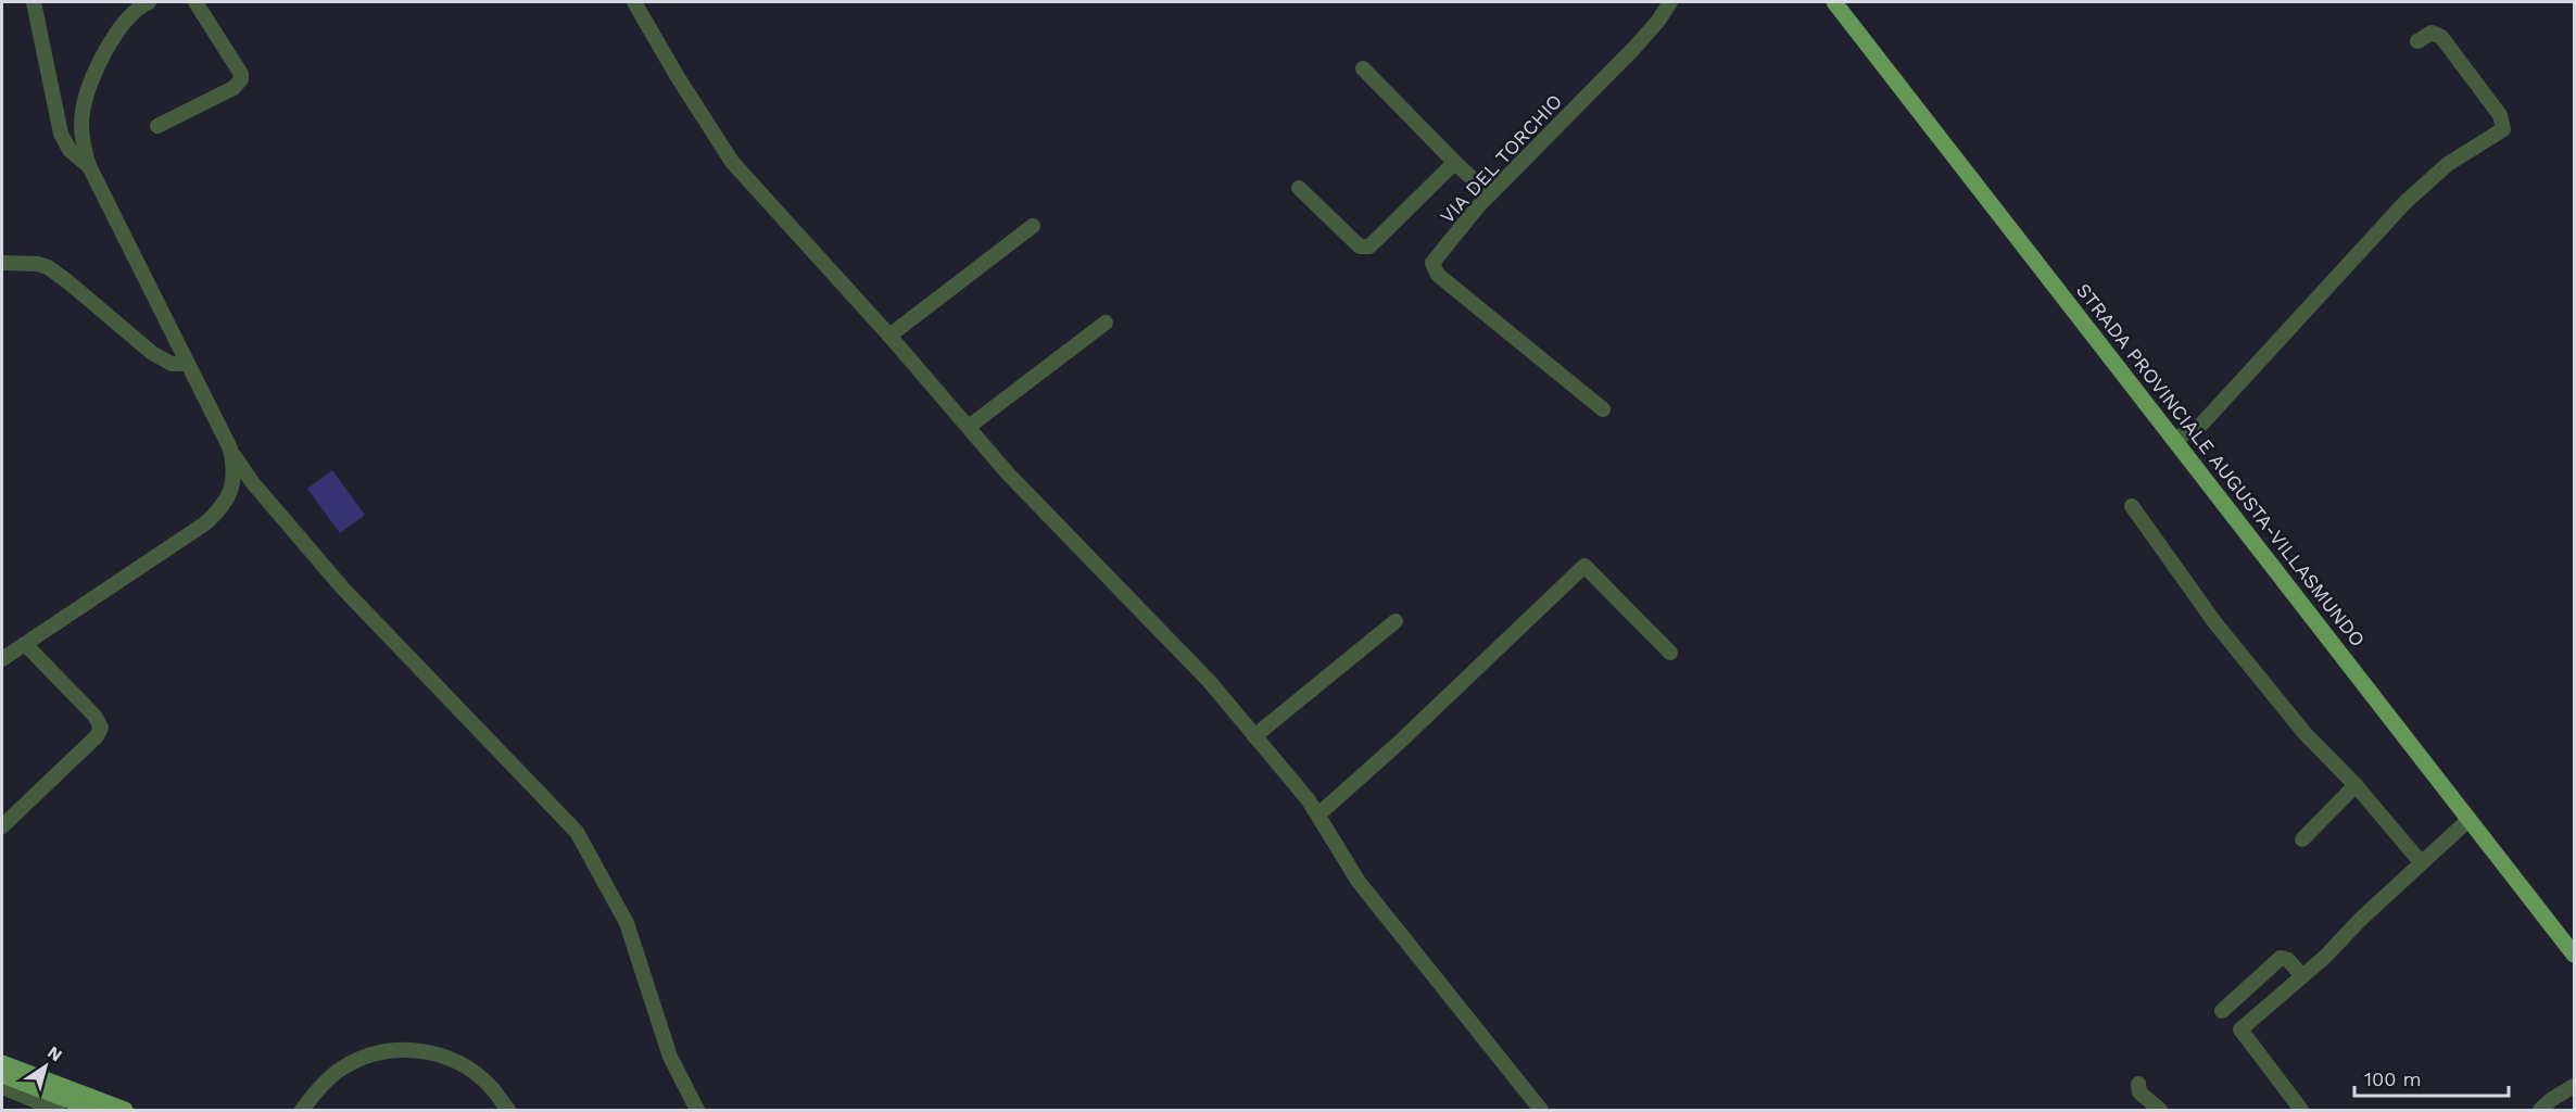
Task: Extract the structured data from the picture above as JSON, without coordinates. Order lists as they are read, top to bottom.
{
  "streets": {
    "main road": ["STRADA PROVINCIALE AUGUSTA-VILLASMUNDO"],
    "street": ["VIA DEL TORCHIO"]
  },
  "scale_bar": "100 m",
  "north": "top right"
}
